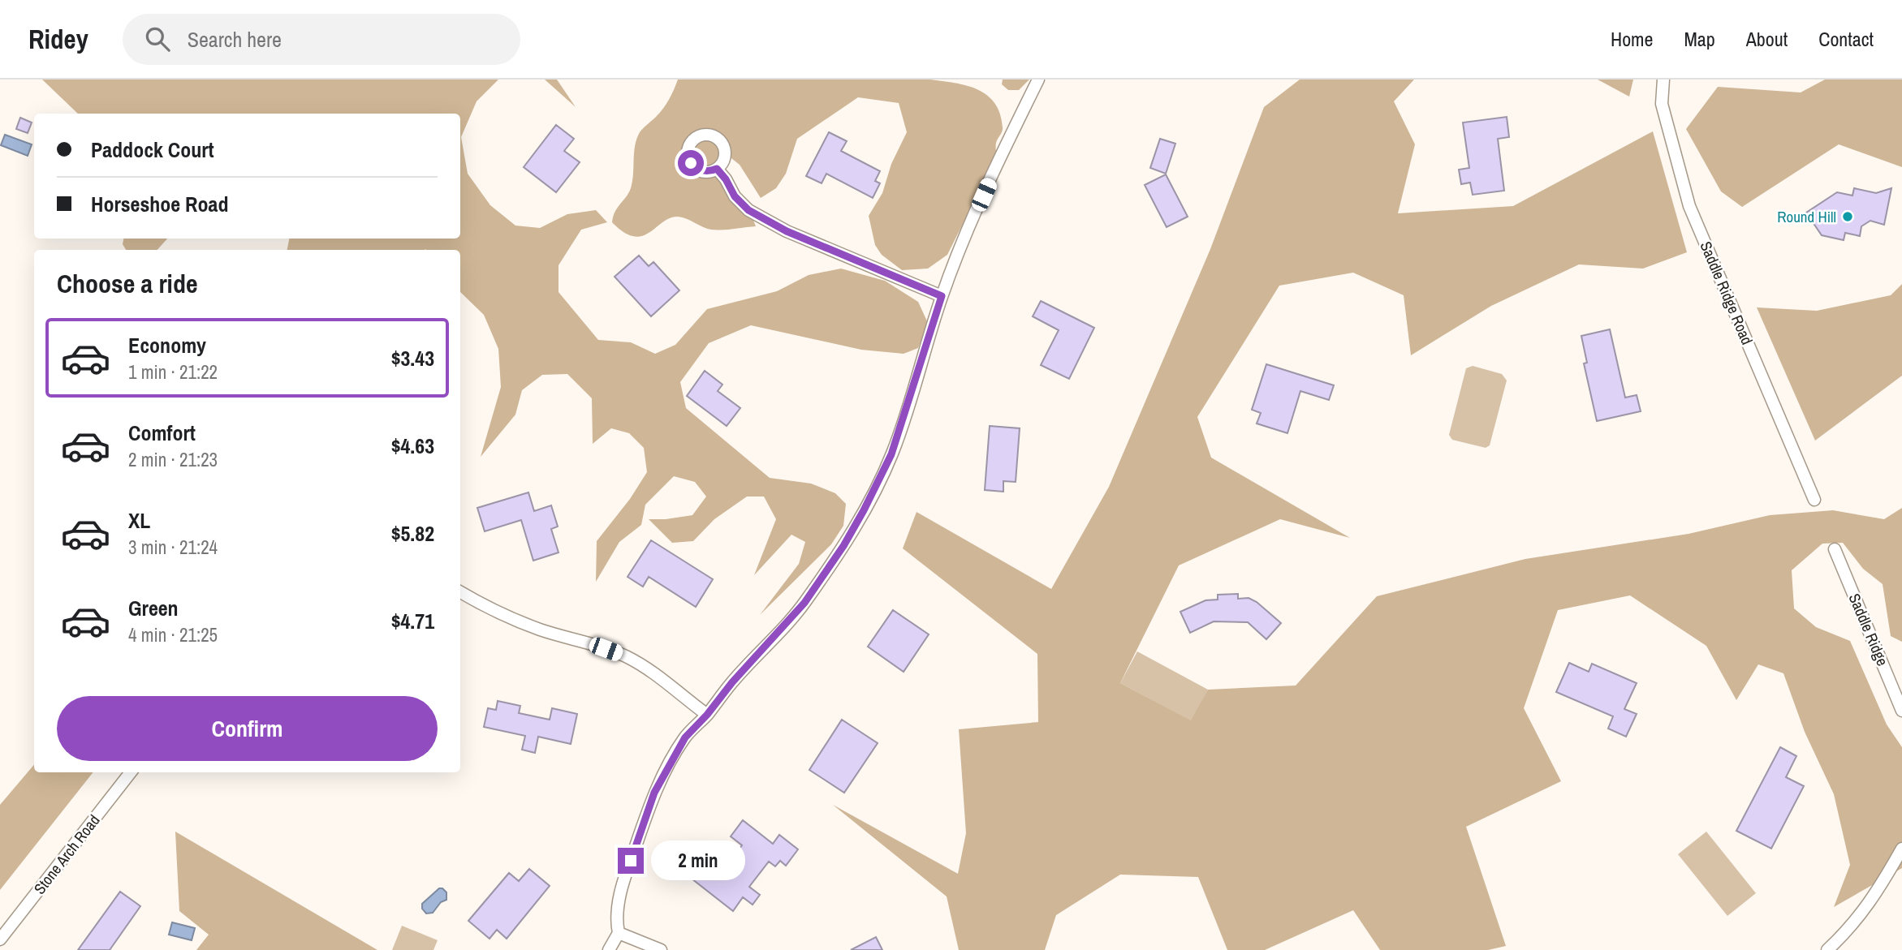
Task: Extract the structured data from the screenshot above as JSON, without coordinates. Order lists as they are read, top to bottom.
{
  "streets": {
    "street": ["Saddle Ridge Road", "Saddle Ridge", "Stone Arch Road"]
  },
  "places": ["Round Hill"],
  "page": {
    "header": "Ridey",
    "search": "Search here",
    "nav": [
      "Home",
      "Map",
      "About",
      "Contact"
    ],
    "banner": ["Paddock Court", "Horseshoe Road"],
    "heading": "Choose a ride",
    "list": [
      {
        "name": "Economy",
        "note": "1 min · 21:22",
        "value": "$3.43"
      },
      {
        "name": "Comfort",
        "note": "2 min · 21:23",
        "value": "$4.63"
      },
      {
        "name": "XL",
        "note": "3 min · 21:24",
        "value": "$5.82"
      },
      {
        "name": "Green",
        "note": "4 min · 21:25",
        "value": "$4.71"
      }
    ],
    "buttons": "Confirm",
    "bubble": "2 min"
  }
}
